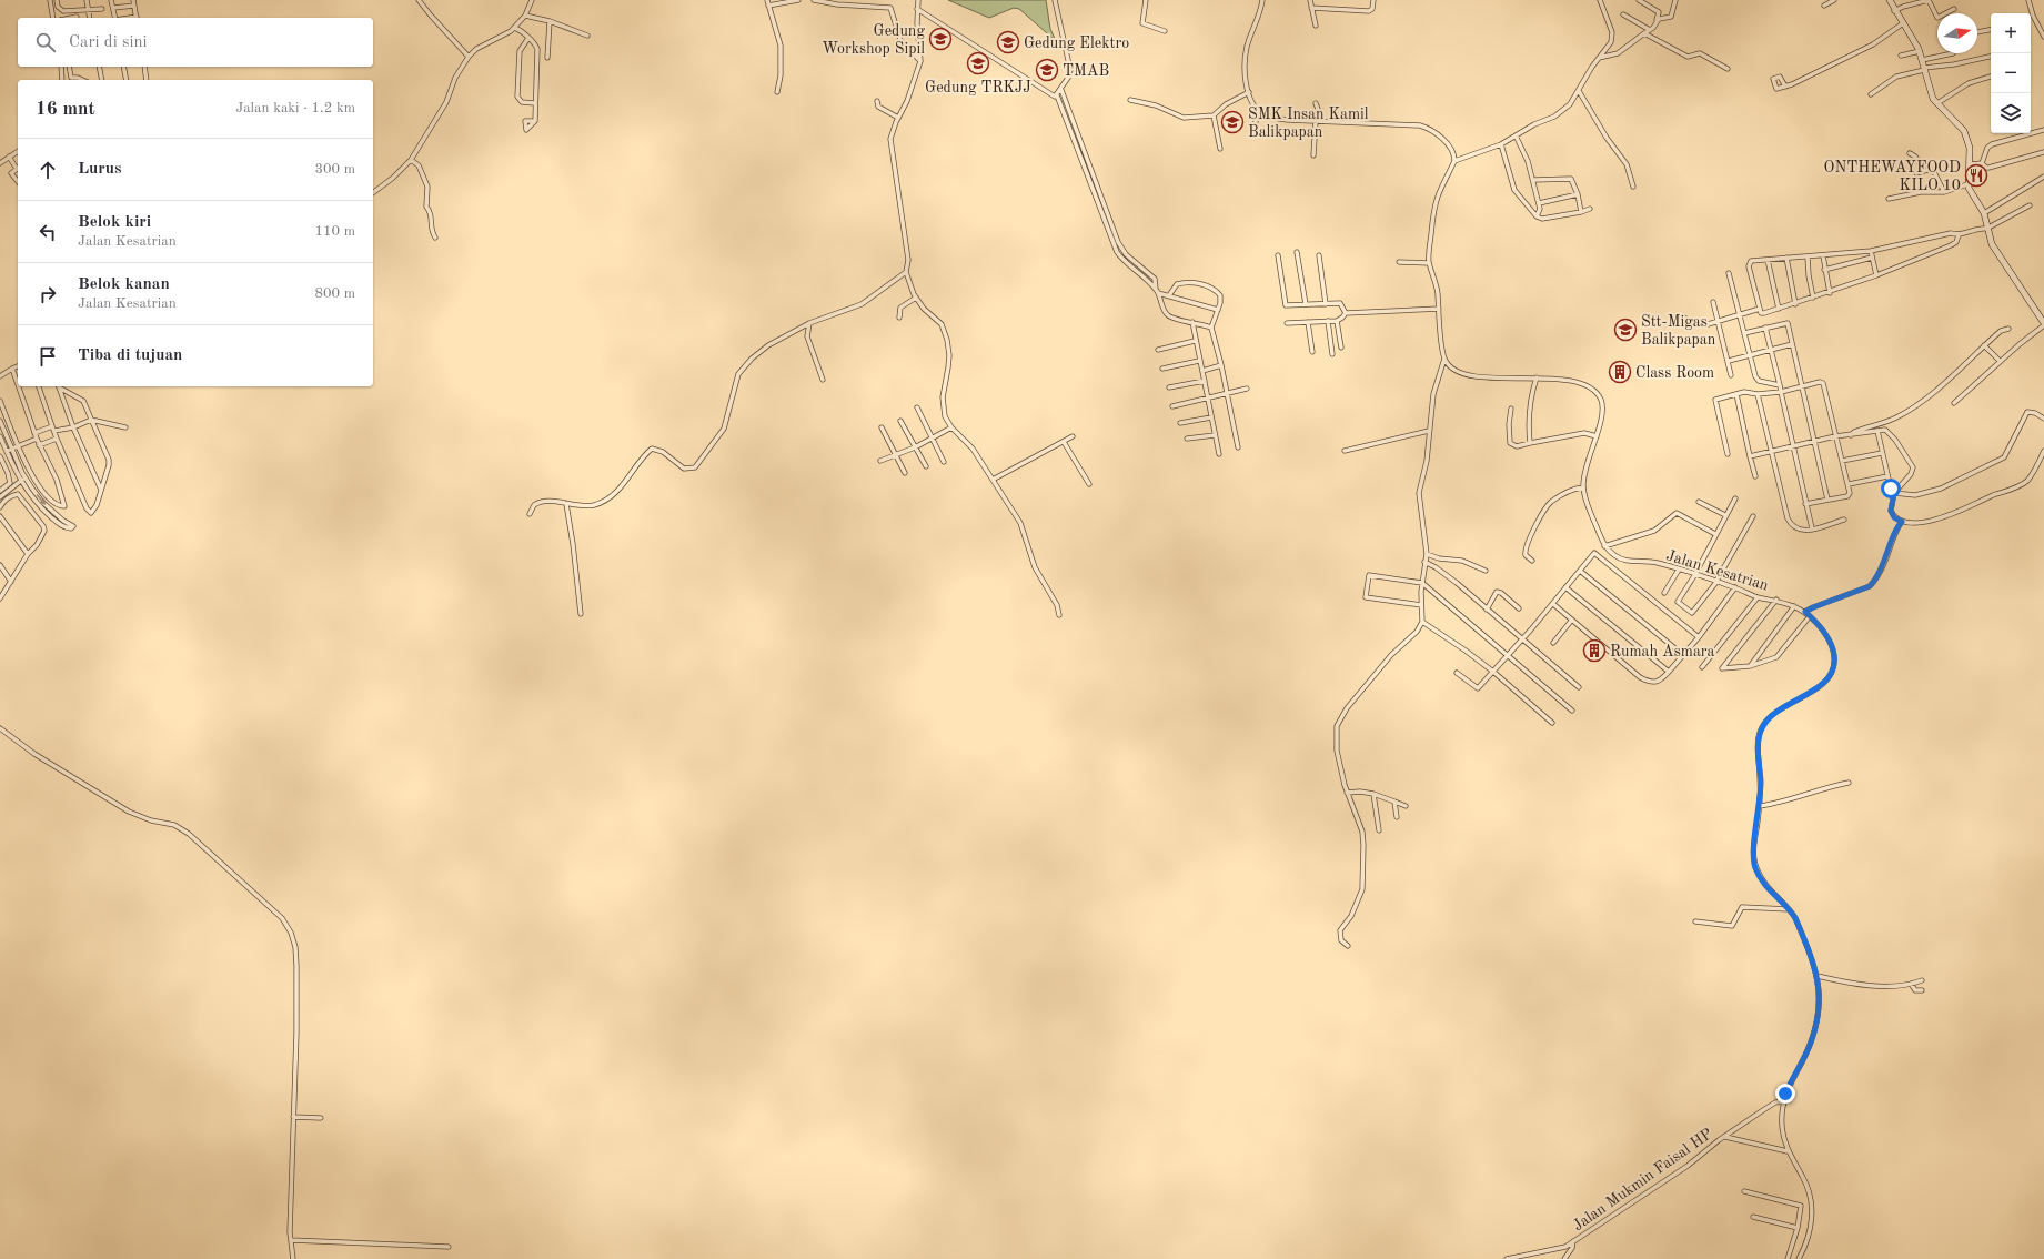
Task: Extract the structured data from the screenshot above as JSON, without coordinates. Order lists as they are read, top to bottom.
{
  "streets": {
    "street": ["Jalan Kesatrian", "Jalan Mukmin Faisal HP"]
  },
  "crossings": [
    ["Jalan Kesatrian", "Jalan Mukmin Faisal HP"]
  ],
  "places": {
    "school or university": [
      "Gedung Workshop Sipil",
      "Gedung Elektro",
      "Gedung TRKJJ",
      "TMAB",
      "SMK Insan Kamil Balikpapan",
      "Stt-Migas Balikpapan"
    ],
    "restaurant": ["ONTHEWAYFOOD KILO 10"],
    "building": ["Class Room", "Rumah Asmara"]
  },
  "north": "right",
  "page": {
    "map_buttons": ["+", "−"],
    "search": "Cari di sini",
    "heading": ["16 mnt", "Jalan kaki · 1.2 km"],
    "list": [
      ["Lurus", "300 m"],
      ["Belok kiri", "Jalan Kesatrian", "110 m"],
      ["Belok kanan", "Jalan Kesatrian", "800 m"],
      "Tiba di tujuan"
    ]
  }
}
